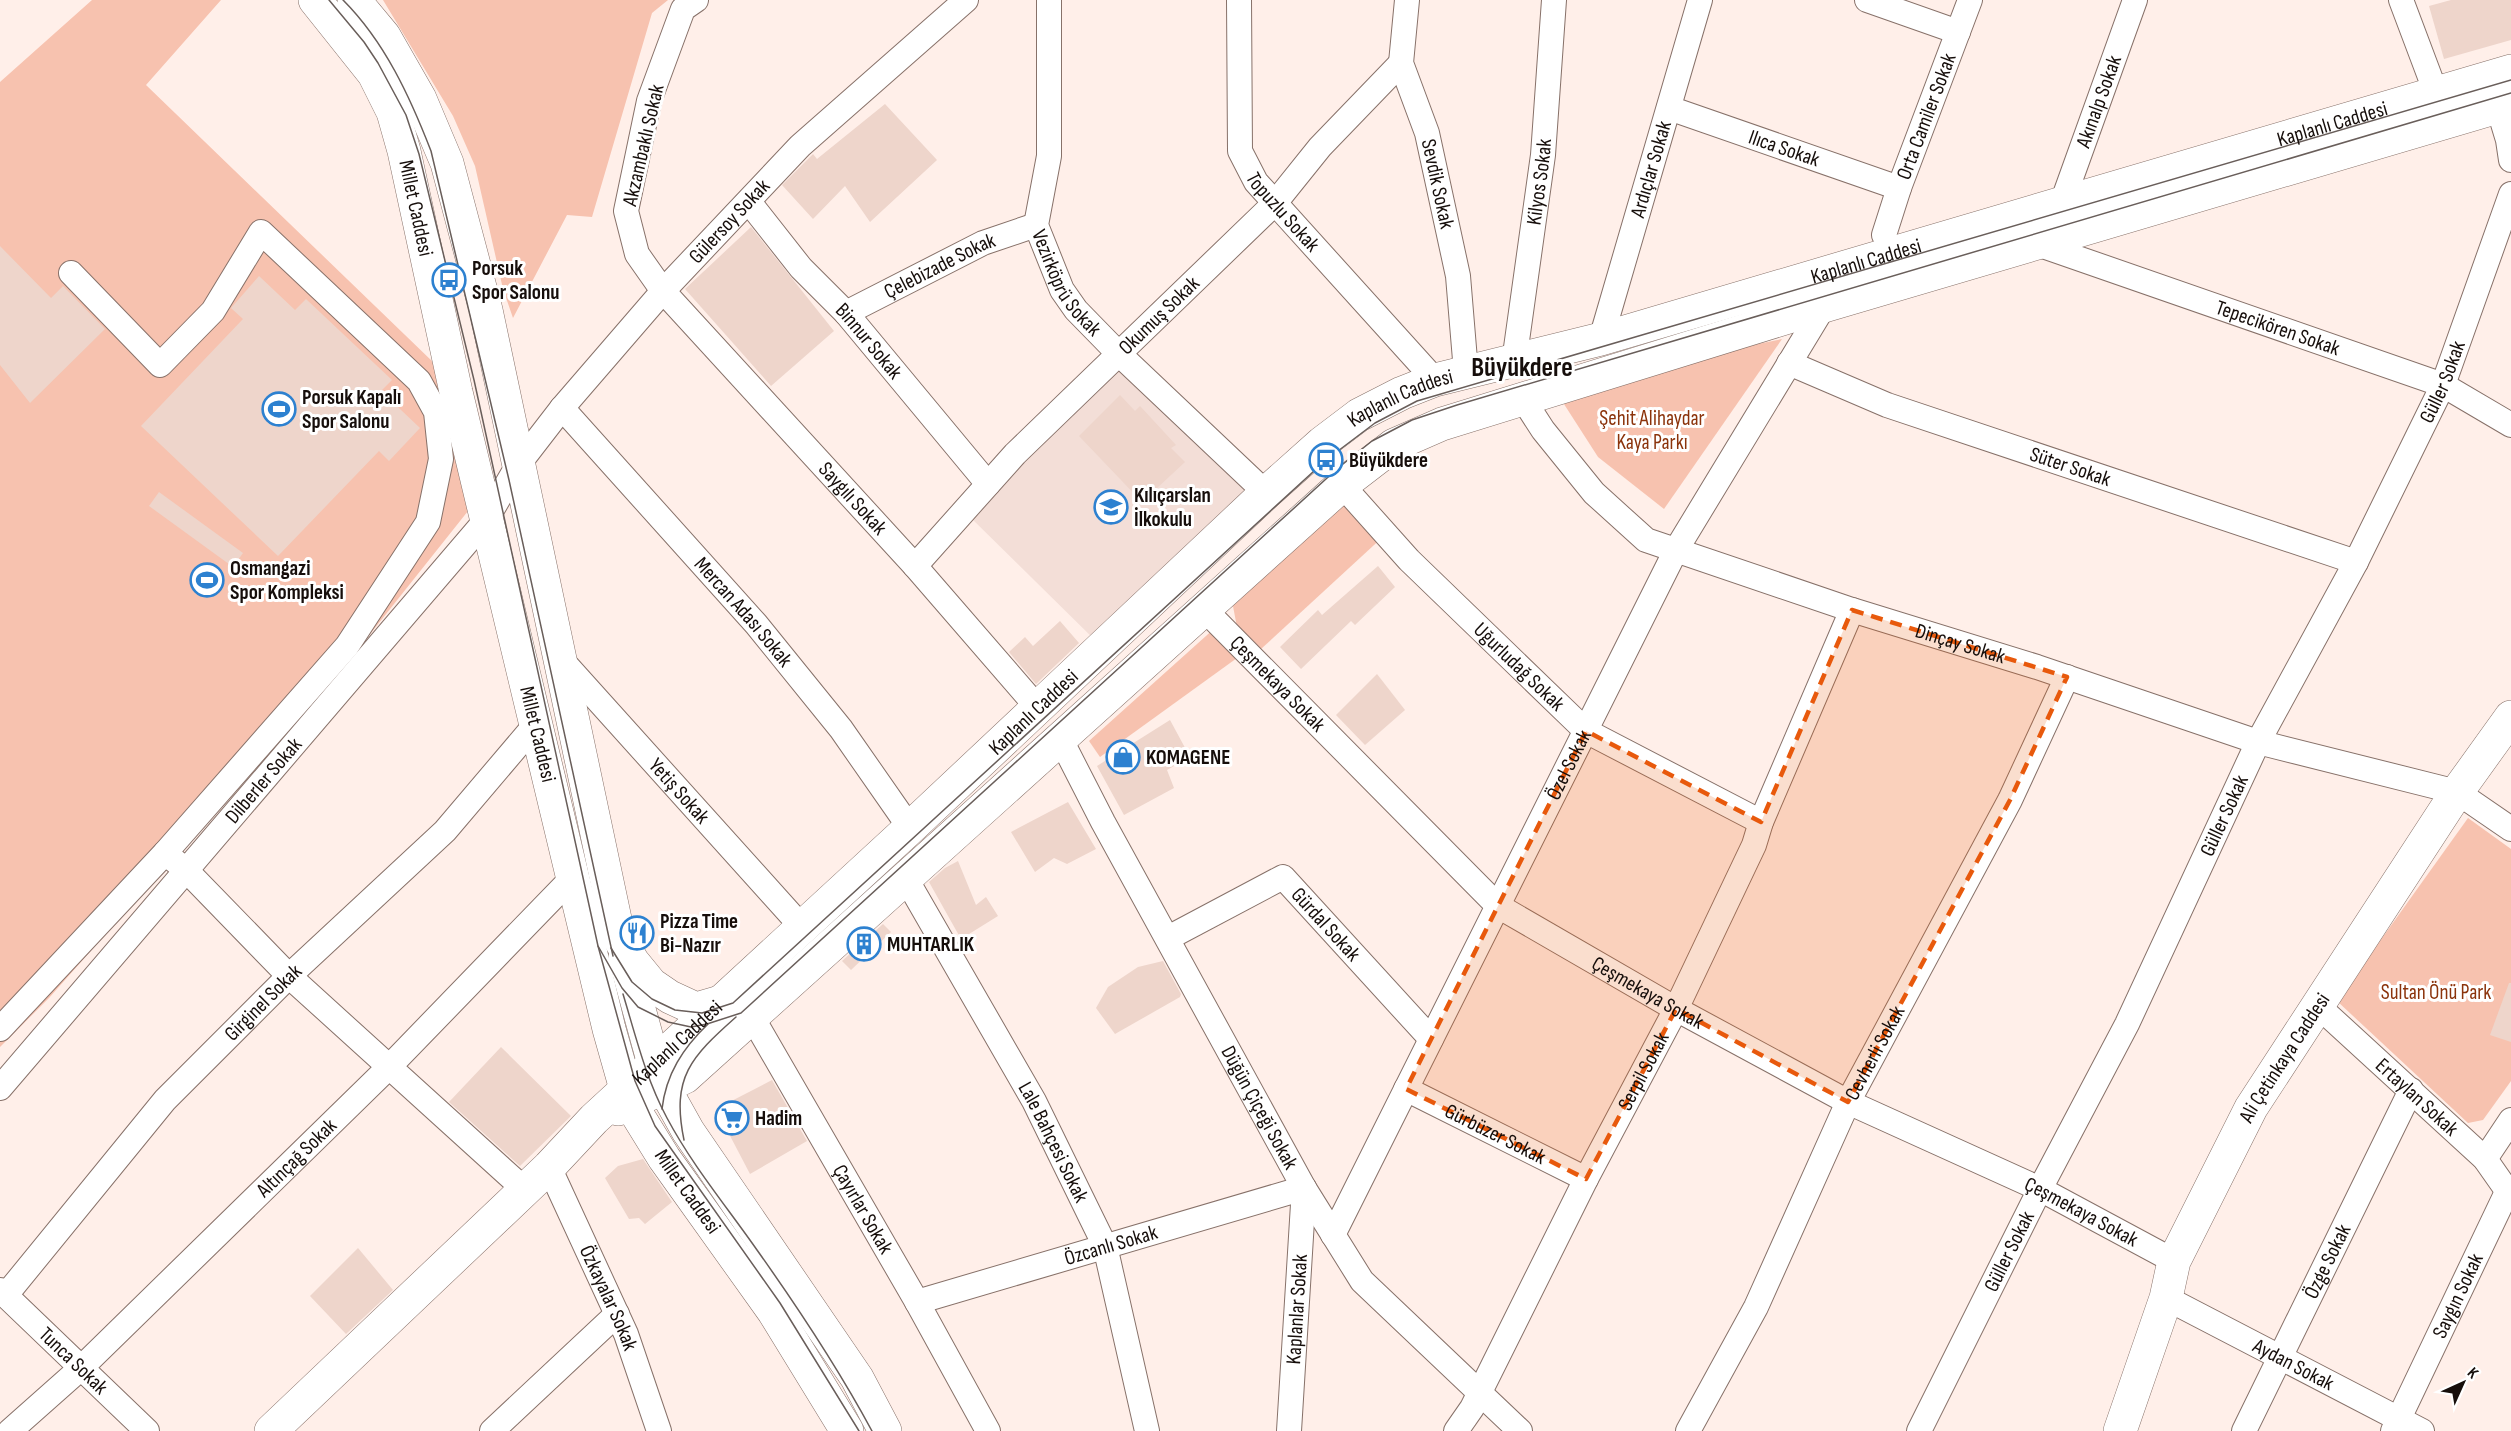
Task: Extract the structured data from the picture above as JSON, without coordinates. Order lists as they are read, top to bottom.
{
  "streets": {
    "main road": ["Kaplanlı Caddesi", "Millet Caddesi", "Ali Çetinkaya Caddesi"],
    "street": [
      "Akınalp Sokak",
      "Orta Camiler Sokak",
      "Akzambaklı Sokak",
      "Ilıca Sokak",
      "Ardıçlar Sokak",
      "Kilyos Sokak",
      "Sevdik Sokak",
      "Topuzlu Sokak",
      "Gülersoy Sokak",
      "Çelebizade Sokak",
      "Vezirköprü Sokak",
      "Okumuş Sokak",
      "Tepecikören Sokak",
      "Binnur Sokak",
      "Güller Sokak",
      "Süter Sokak",
      "Saygılı Sokak",
      "Mercan Adası Sokak",
      "Dinçay Sokak",
      "Uğurludağ Sokak",
      "Çeşmekaya Sokak",
      "Özel Sokak",
      "Dilberler Sokak",
      "Yetiş Sokak",
      "Gürdal Sokak",
      "Girginel Sokak",
      "Cevherli Sokak",
      "Serpil Sokak",
      "Ertaylan Sokak",
      "Düğün Çiçeği Sokak",
      "Gürbüzer Sokak",
      "Lale Bahçesi Sokak",
      "Altınçağ Sokak",
      "Çayırlar Sokak",
      "Özcanlı Sokak",
      "Özge Sokak",
      "Saygın Sokak",
      "Özkayalar Sokak",
      "Kaplanlar Sokak",
      "Tunca Sokak",
      "Aydan Sokak"
    ]
  },
  "crossings": [
    ["Akınalp Sokak", "Kaplanlı Caddesi"],
    ["Orta Camiler Sokak", "Ilıca Sokak"],
    ["Kaplanlı Caddesi", "Ardıçlar Sokak"],
    ["Kaplanlı Caddesi", "Kilyos Sokak"],
    ["Kaplanlı Caddesi", "Sevdik Sokak"],
    ["Kaplanlı Caddesi", "Millet Caddesi"],
    ["Kaplanlı Caddesi", "Topuzlu Sokak"],
    ["Kaplanlı Caddesi", "Vezirköprü Sokak"],
    ["Kaplanlı Caddesi", "Tepecikören Sokak"],
    ["Kaplanlı Caddesi", "Saygılı Sokak"],
    ["Kaplanlı Caddesi", "Mercan Adası Sokak"],
    ["Kaplanlı Caddesi", "Dinçay Sokak"],
    ["Kaplanlı Caddesi", "Uğurludağ Sokak"],
    ["Kaplanlı Caddesi", "Çeşmekaya Sokak"],
    ["Kaplanlı Caddesi", "Özel Sokak"],
    ["Kaplanlı Caddesi", "Yetiş Sokak"],
    ["Kaplanlı Caddesi", "Düğün Çiçeği Sokak"],
    ["Kaplanlı Caddesi", "Lale Bahçesi Sokak"],
    ["Kaplanlı Caddesi", "Çayırlar Sokak"],
    ["Kaplanlı Caddesi", "Özkayalar Sokak"],
    ["Akzambaklı Sokak", "Gülersoy Sokak"],
    ["Akzambaklı Sokak", "Saygılı Sokak"],
    ["Ilıca Sokak", "Ardıçlar Sokak"],
    ["Sevdik Sokak", "Topuzlu Sokak"],
    ["Sevdik Sokak", "Okumuş Sokak"],
    ["Millet Caddesi", "Gülersoy Sokak"],
    ["Millet Caddesi", "Dilberler Sokak"],
    ["Millet Caddesi", "Yetiş Sokak"],
    ["Millet Caddesi", "Girginel Sokak"],
    ["Millet Caddesi", "Altınçağ Sokak"],
    ["Millet Caddesi", "Çayırlar Sokak"],
    ["Topuzlu Sokak", "Okumuş Sokak"],
    ["Gülersoy Sokak", "Binnur Sokak"],
    ["Gülersoy Sokak", "Saygılı Sokak"],
    ["Gülersoy Sokak", "Mercan Adası Sokak"],
    ["Gülersoy Sokak", "Dilberler Sokak"],
    ["Çelebizade Sokak", "Vezirköprü Sokak"],
    ["Çelebizade Sokak", "Binnur Sokak"],
    ["Vezirköprü Sokak", "Okumuş Sokak"],
    ["Okumuş Sokak", "Binnur Sokak"],
    ["Okumuş Sokak", "Saygılı Sokak"],
    ["Tepecikören Sokak", "Güller Sokak"],
    ["Güller Sokak", "Süter Sokak"],
    ["Güller Sokak", "Dinçay Sokak"],
    ["Güller Sokak", "Çeşmekaya Sokak"],
    ["Süter Sokak", "Özel Sokak"],
    ["Dinçay Sokak", "Özel Sokak"],
    ["Dinçay Sokak", "Cevherli Sokak"],
    ["Dinçay Sokak", "Ali Çetinkaya Caddesi"],
    ["Dinçay Sokak", "Serpil Sokak"],
    ["Uğurludağ Sokak", "Özel Sokak"],
    ["Uğurludağ Sokak", "Serpil Sokak"],
    ["Çeşmekaya Sokak", "Özel Sokak"],
    ["Çeşmekaya Sokak", "Cevherli Sokak"],
    ["Çeşmekaya Sokak", "Ali Çetinkaya Caddesi"],
    ["Çeşmekaya Sokak", "Serpil Sokak"],
    ["Özel Sokak", "Gürdal Sokak"],
    ["Özel Sokak", "Düğün Çiçeği Sokak"],
    ["Özel Sokak", "Gürbüzer Sokak"],
    ["Gürdal Sokak", "Düğün Çiçeği Sokak"],
    ["Girginel Sokak", "Tunca Sokak"],
    ["Ali Çetinkaya Caddesi", "Ertaylan Sokak"],
    ["Ali Çetinkaya Caddesi", "Aydan Sokak"],
    ["Serpil Sokak", "Düğün Çiçeği Sokak"],
    ["Serpil Sokak", "Gürbüzer Sokak"],
    ["Ertaylan Sokak", "Özge Sokak"],
    ["Ertaylan Sokak", "Saygın Sokak"],
    ["Düğün Çiçeği Sokak", "Özcanlı Sokak"],
    ["Düğün Çiçeği Sokak", "Kaplanlar Sokak"],
    ["Lale Bahçesi Sokak", "Özcanlı Sokak"],
    ["Altınçağ Sokak", "Tunca Sokak"],
    ["Çayırlar Sokak", "Özcanlı Sokak"],
    ["Özcanlı Sokak", "Kaplanlar Sokak"],
    ["Özge Sokak", "Aydan Sokak"],
    ["Saygın Sokak", "Aydan Sokak"]
  ],
  "districts": ["Büyükdere"],
  "parks": ["Şehit Alihaydar Kaya Parkı", "Sultan Önü Park"],
  "places": {
    "bus stop": ["Porsuk Spor Salonu", "Büyükdere"],
    "sports": ["Porsuk Kapalı Spor Salonu", "Osmangazi Spor Kompleksi"],
    "school or university": ["Kılıçarslan İlkokulu"],
    "shop": ["KOMAGENE"],
    "restaurant": ["Pizza Time Bi-Nazır"],
    "building": ["MUHTARLIK"],
    "supermarket": ["Hadim"]
  },
  "north": "top right"
}
